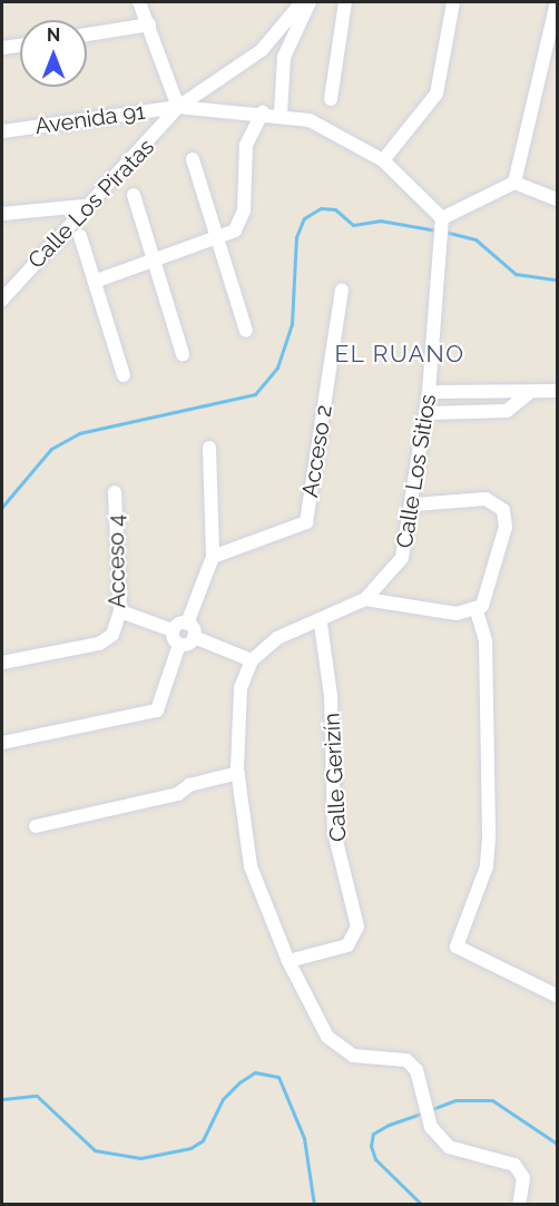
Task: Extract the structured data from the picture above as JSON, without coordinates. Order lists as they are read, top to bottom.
{
  "streets": {
    "street": [
      "Avenida 91",
      "Calle Los Piratas",
      "Acceso 2",
      "Calle Los Sitios",
      "Acceso 4",
      "Calle Gerizín"
    ]
  },
  "crossings": [
    ["Avenida 91", "Calle Los Piratas"],
    ["Calle Los Sitios", "Calle Gerizín"]
  ],
  "districts": ["EL RUANO"],
  "north": "top"
}
